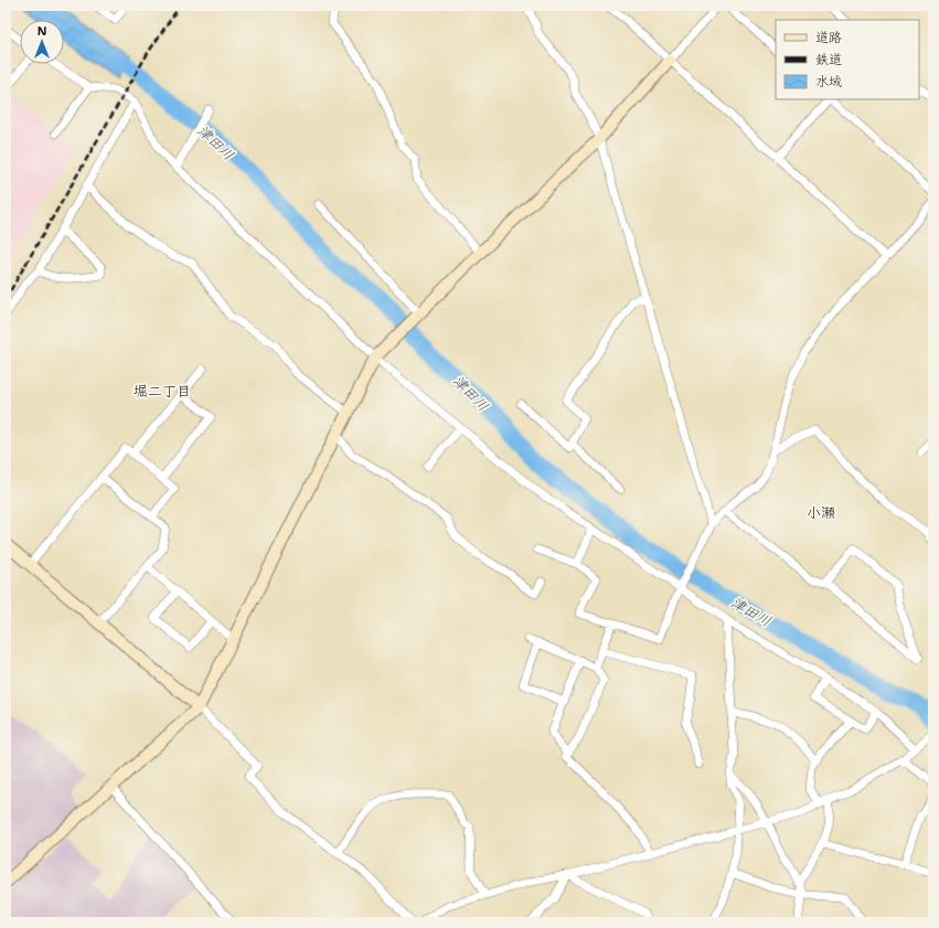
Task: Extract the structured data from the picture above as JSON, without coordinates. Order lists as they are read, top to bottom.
{
  "districts": ["堀二丁目", "小瀬"],
  "water": ["津田川"],
  "legend": ["道路", "鉄道", "水域"],
  "north": "top"
}
